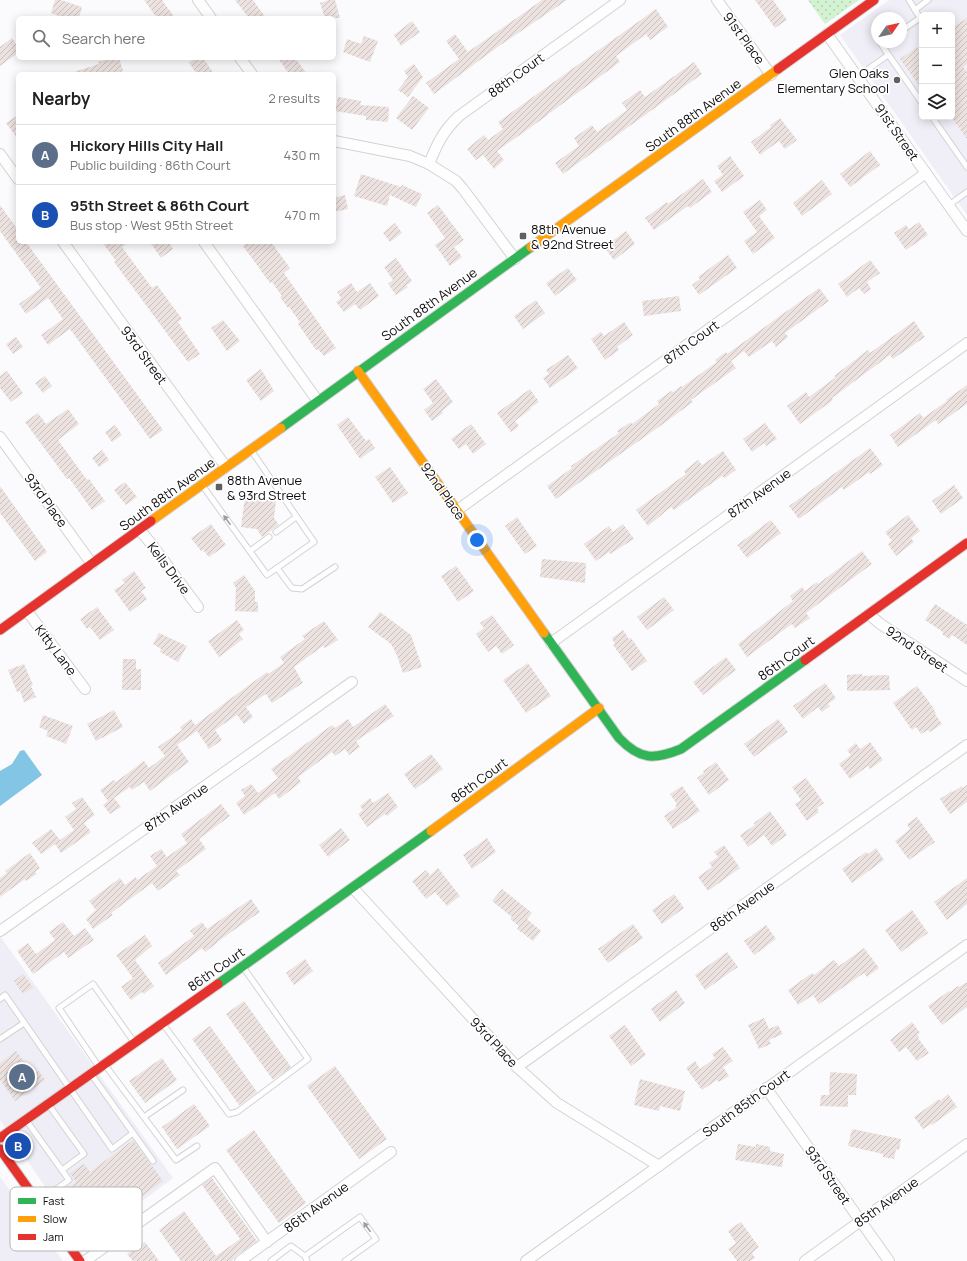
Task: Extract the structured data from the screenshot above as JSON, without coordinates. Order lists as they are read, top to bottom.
{
  "streets": {
    "street": [
      "91st Place",
      "88th Court",
      "South 88th Avenue",
      "91st Street",
      "87th Court",
      "93rd Street",
      "92nd Place",
      "87th Avenue",
      "93rd Place",
      "Kells Drive",
      "92nd Street",
      "Kitty Lane",
      "86th Court",
      "86th Avenue",
      "South 85th Court",
      "85th Avenue"
    ]
  },
  "crossings": [
    ["91st Place", "South 88th Avenue"],
    ["South 88th Avenue", "91st Street"],
    ["South 88th Avenue", "93rd Street"],
    ["South 88th Avenue", "92nd Place"],
    ["South 88th Avenue", "93rd Place"],
    ["South 88th Avenue", "Kells Drive"],
    ["South 88th Avenue", "Kitty Lane"],
    ["91st Street", "87th Court"],
    ["87th Court", "92nd Place"],
    ["93rd Street", "South 85th Court"],
    ["93rd Street", "85th Avenue"],
    ["92nd Place", "87th Avenue"],
    ["92nd Place", "86th Court"],
    ["93rd Place", "86th Court"],
    ["93rd Place", "86th Avenue"],
    ["93rd Place", "South 85th Court"],
    ["92nd Street", "86th Court"]
  ],
  "places": {
    "other": ["Glen Oaks Elementary School"],
    "transit": ["88th Avenue & 92nd Street", "88th Avenue & 93rd Street"]
  },
  "legend": ["Fast", "Slow", "Jam"],
  "north": "top right",
  "page": {
    "map_buttons": ["+", "−"],
    "search": "Search here",
    "heading": ["Nearby", "2 results"],
    "list": [
      {
        "mark": "A",
        "name": "Hickory Hills City Hall",
        "note": "Public building · 86th Court",
        "value": "430 m"
      },
      {
        "mark": "B",
        "name": "95th Street & 86th Court",
        "note": "Bus stop · West 95th Street",
        "value": "470 m"
      }
    ],
    "pins": ["A", "B"]
  }
}
